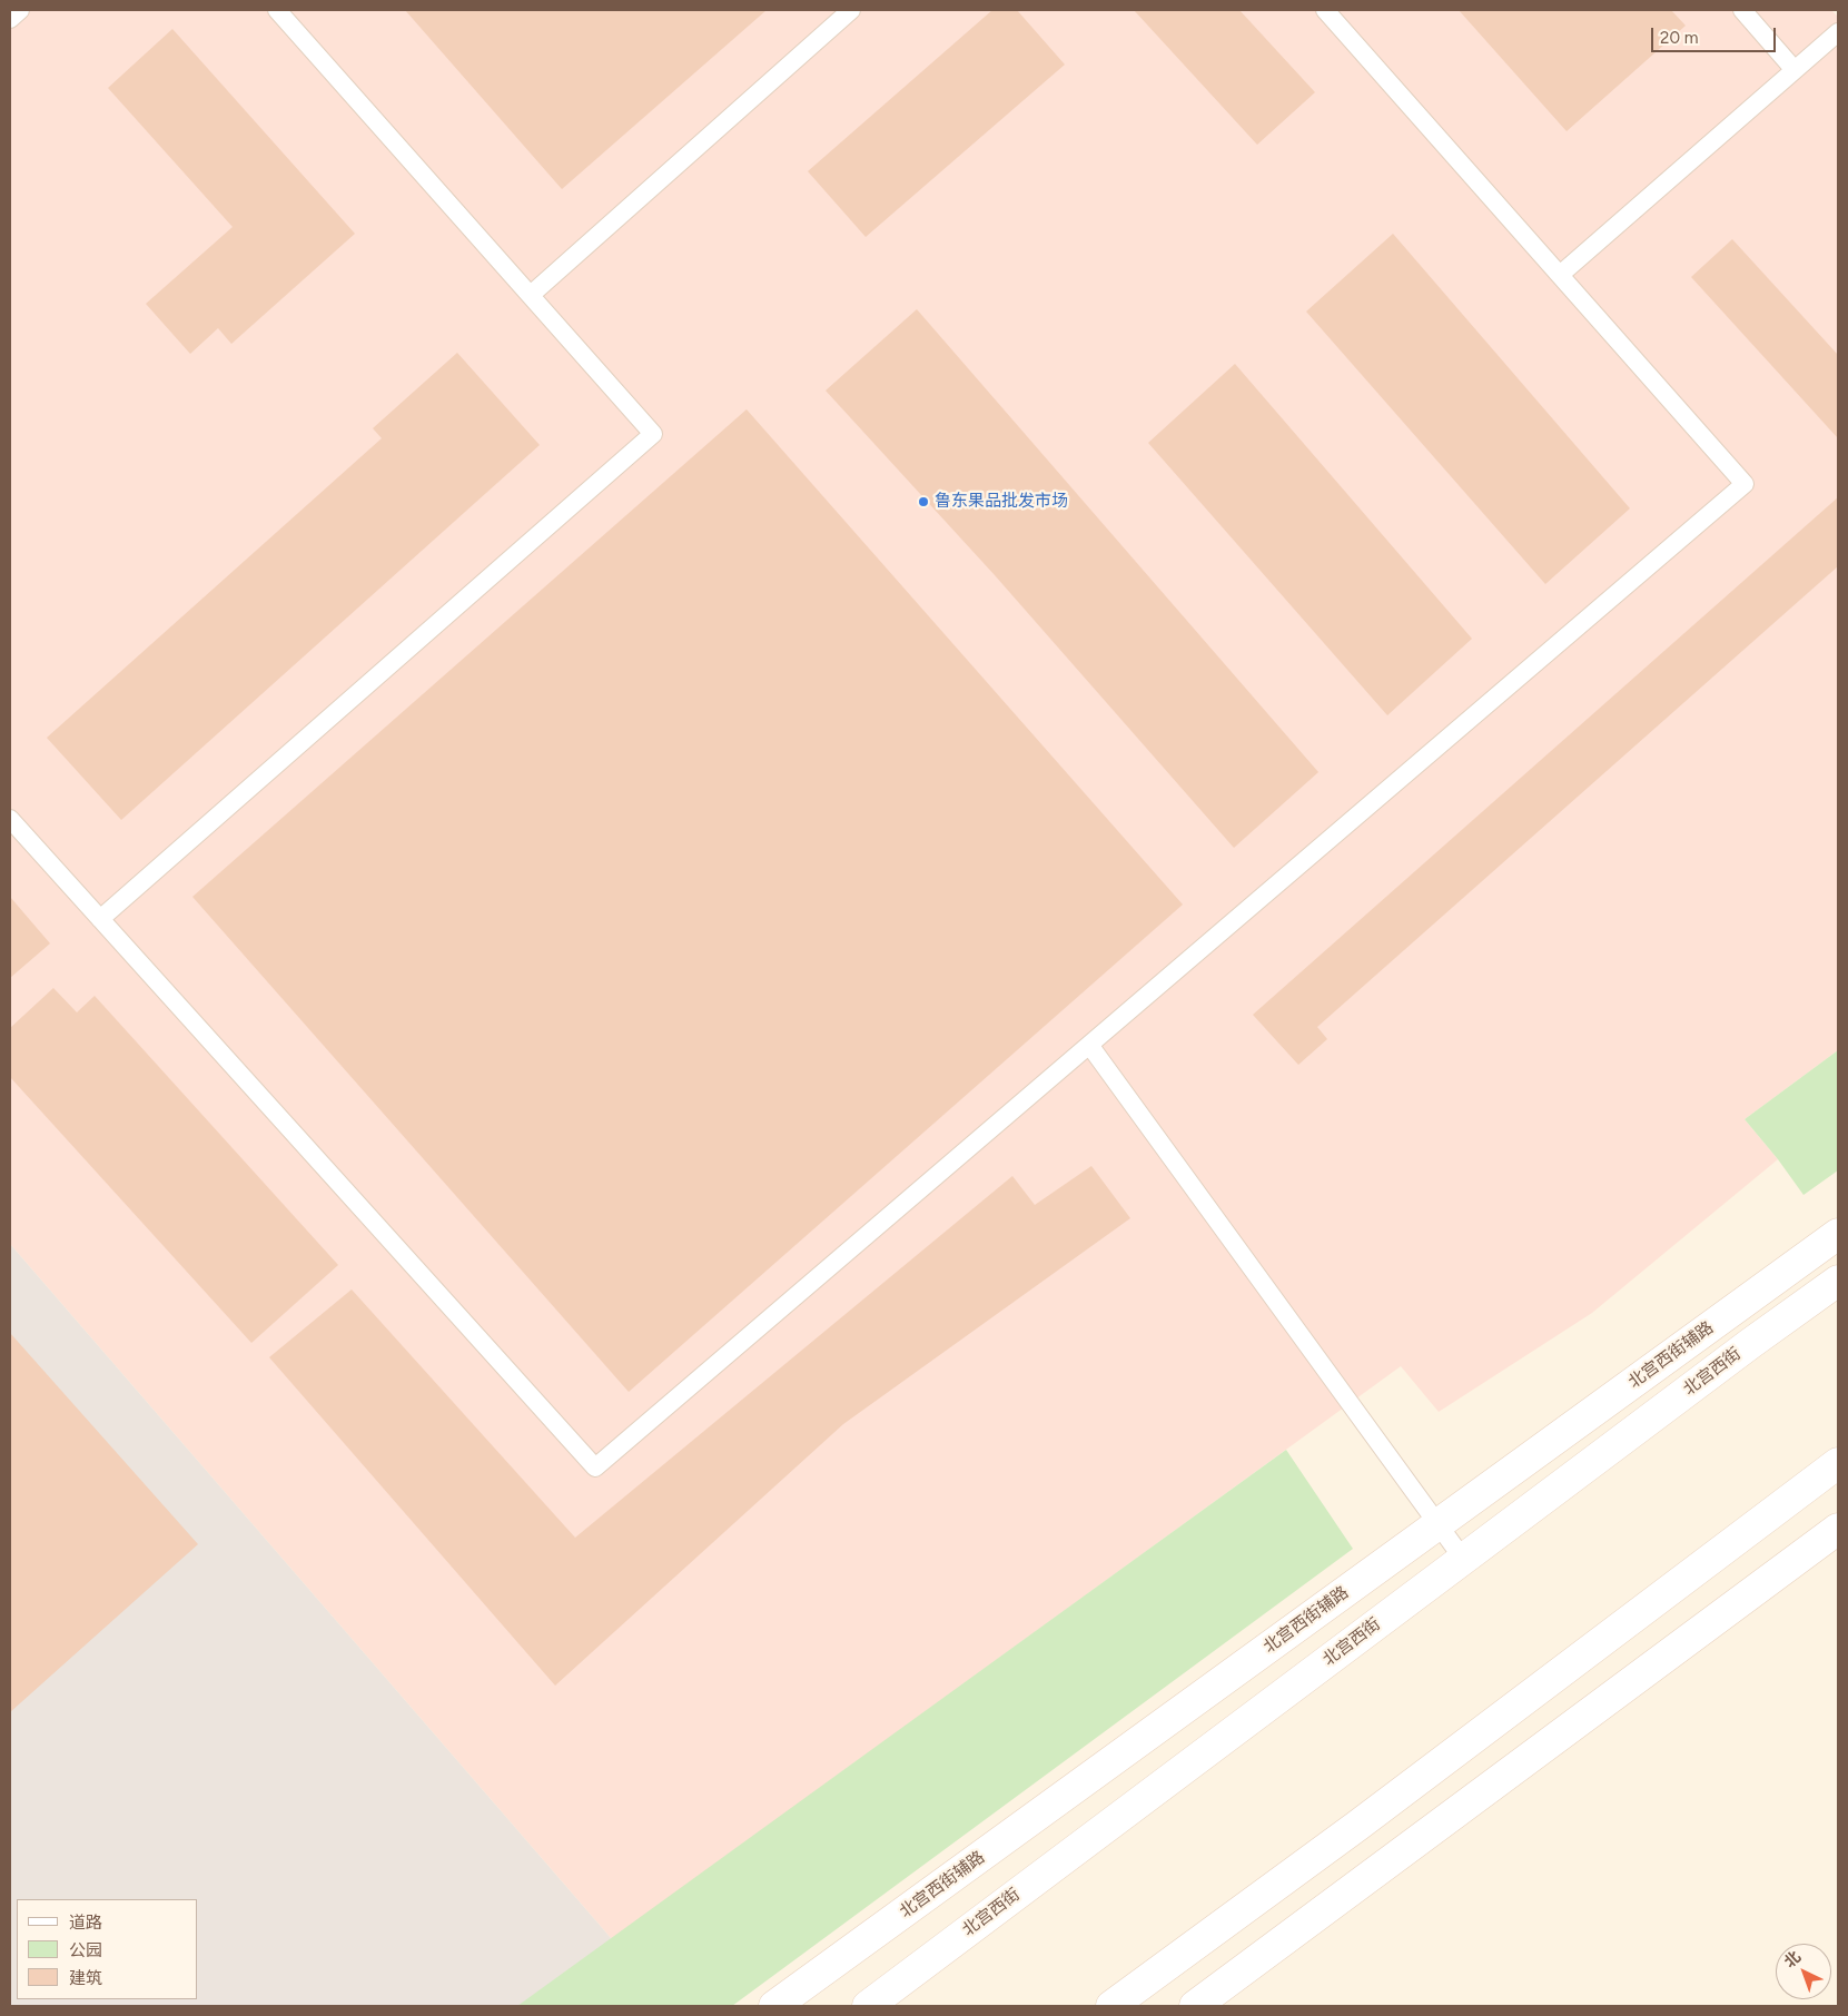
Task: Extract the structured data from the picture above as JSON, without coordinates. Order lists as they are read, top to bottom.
{
  "streets": {
    "street": ["北宫西街辅路", "北宫西街"]
  },
  "places": ["鲁东果品批发市场"],
  "legend": ["道路", "公园", "建筑"],
  "scale_bar": "20 m",
  "north": "top left"
}
